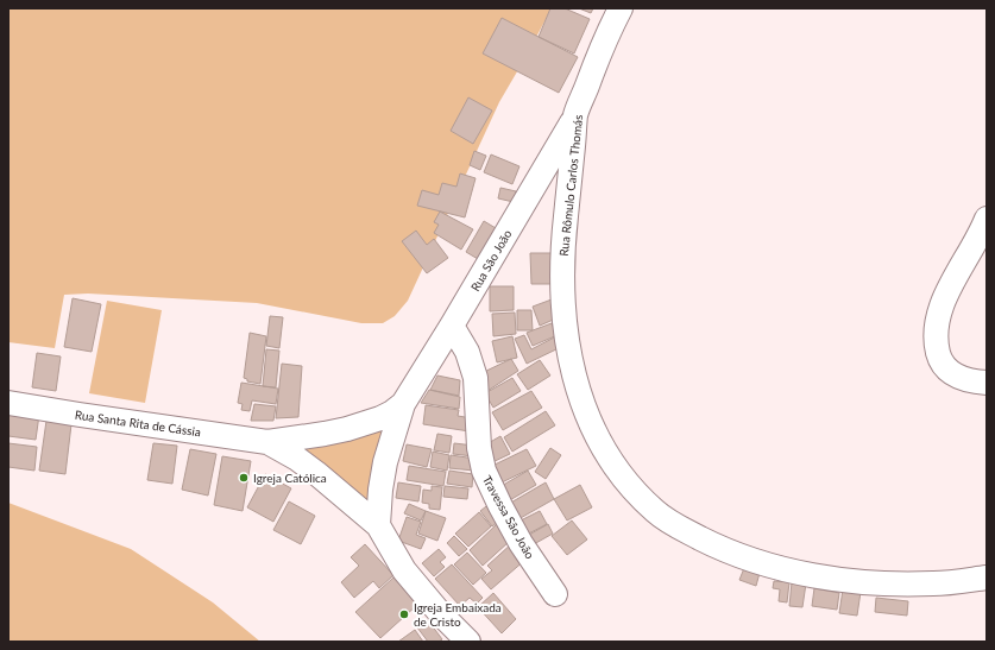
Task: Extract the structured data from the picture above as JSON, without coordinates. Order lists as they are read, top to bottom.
{
  "streets": {
    "street": [
      "Rua Rômulo Carlos Thomás",
      "Rua São João",
      "Rua Santa Rita de Cássia",
      "Travessa São João"
    ]
  },
  "crossings": [
    ["Rua Rômulo Carlos Thomás", "Rua São João"],
    ["Rua São João", "Rua Santa Rita de Cássia"],
    ["Rua São João", "Travessa São João"]
  ],
  "places": ["Igreja Católica", "Igreja Embaixada de Cristo"]
}
